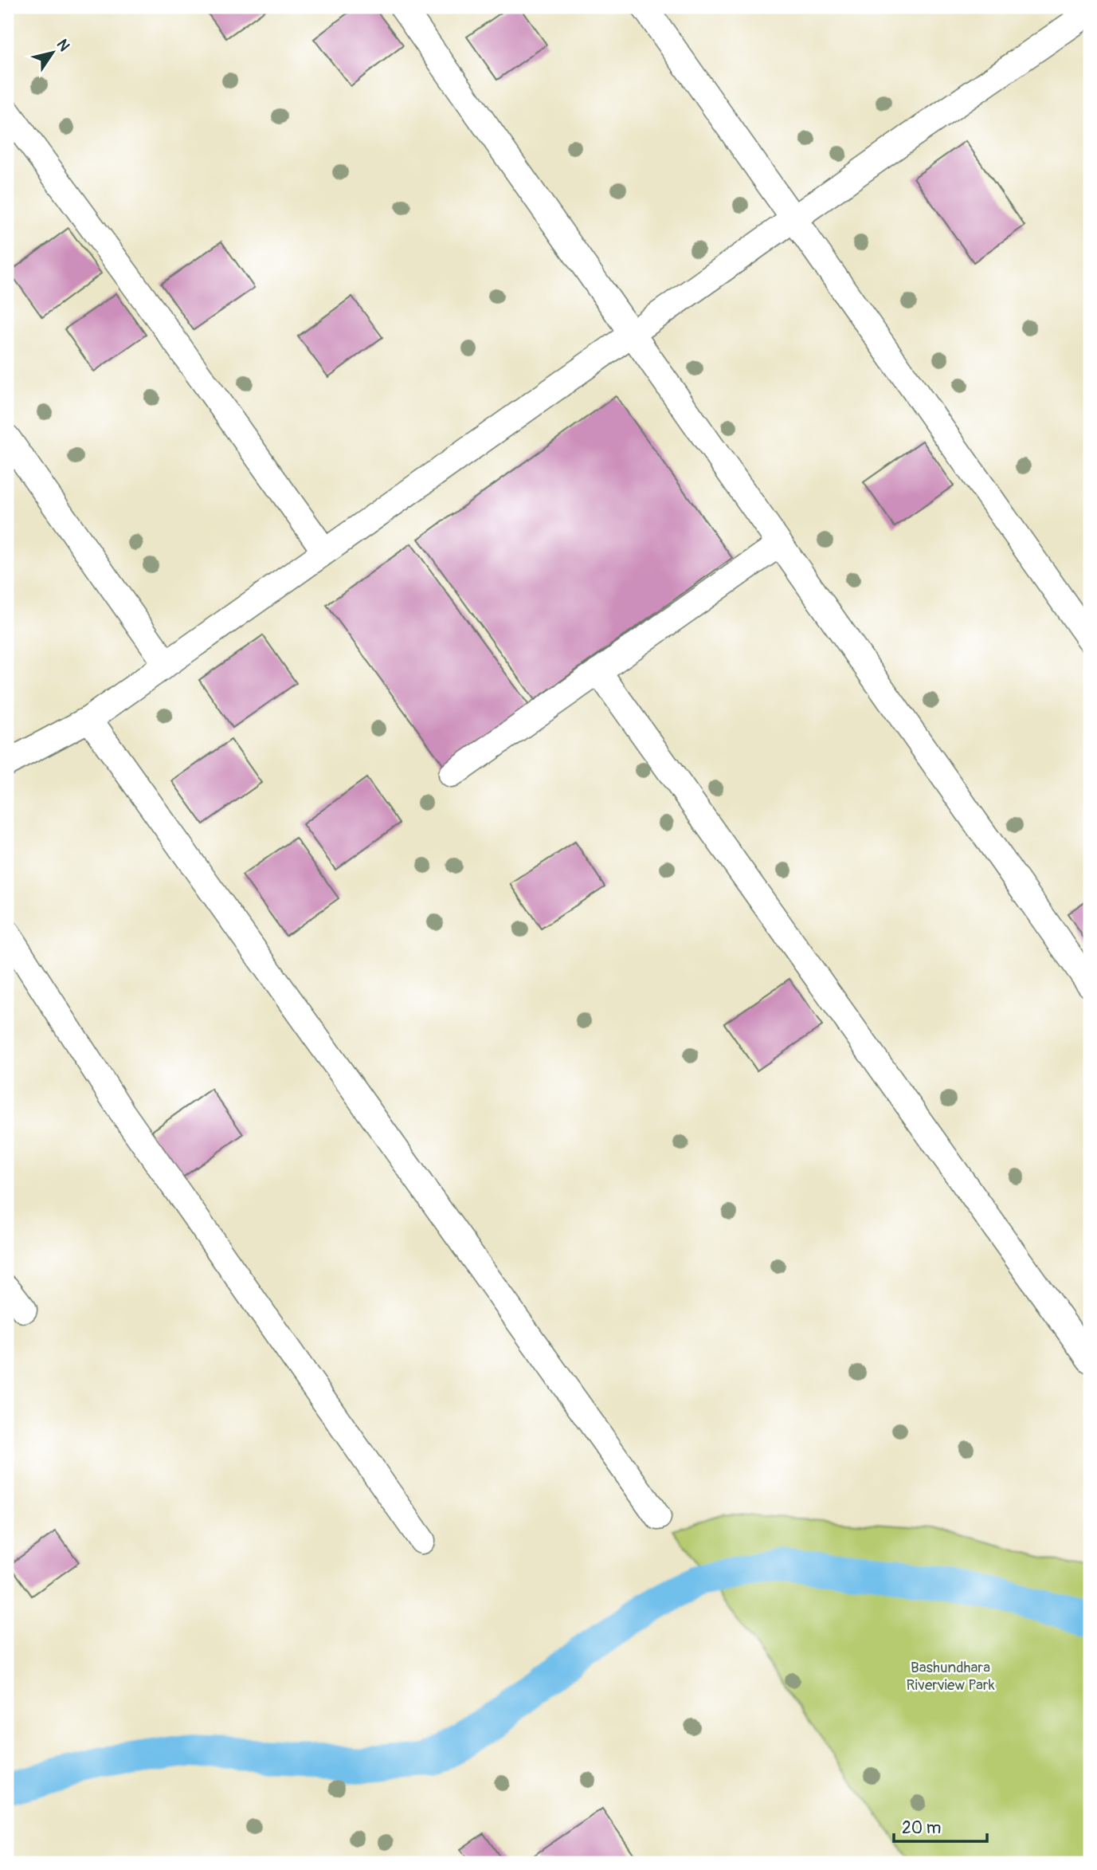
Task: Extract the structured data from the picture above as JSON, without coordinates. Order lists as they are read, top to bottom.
{
  "parks": ["Bashundhara Riverview Park"],
  "scale_bar": "20 m",
  "north": "top right"
}
